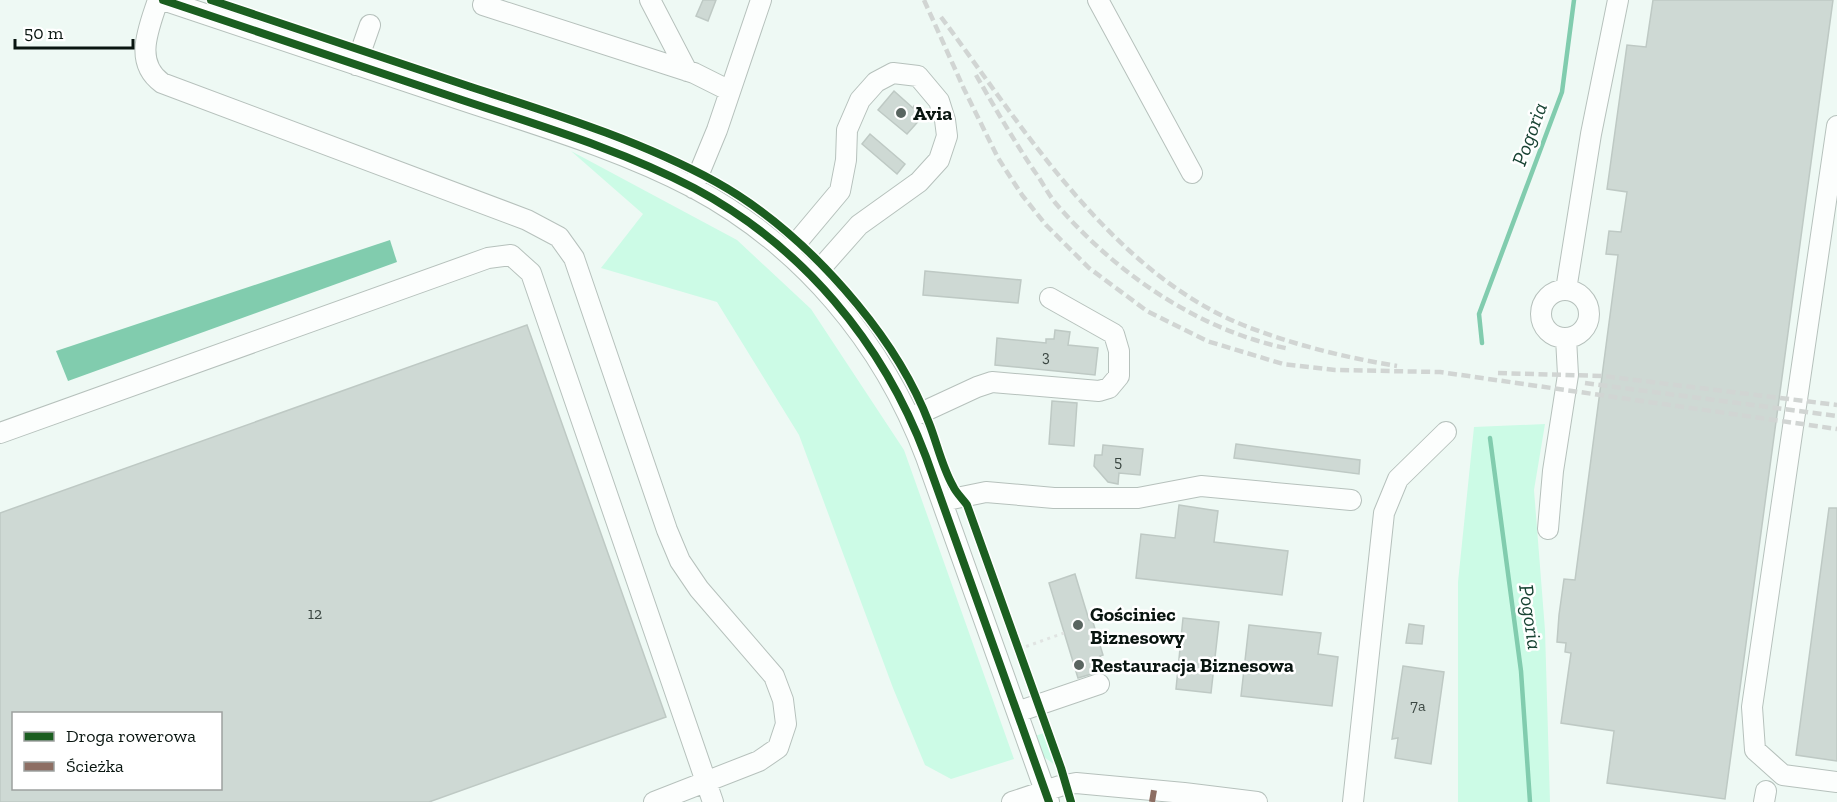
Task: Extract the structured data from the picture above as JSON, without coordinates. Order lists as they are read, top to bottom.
{
  "water": ["Pogoria"],
  "places": ["Avia", "Gościniec Biznesowy", "Restauracja Biznesowa"],
  "house_numbers": [
    "3",
    "5",
    "12",
    "7a"
  ],
  "legend": ["Droga rowerowa", "Ścieżka"],
  "scale_bar": "50 m"
}
